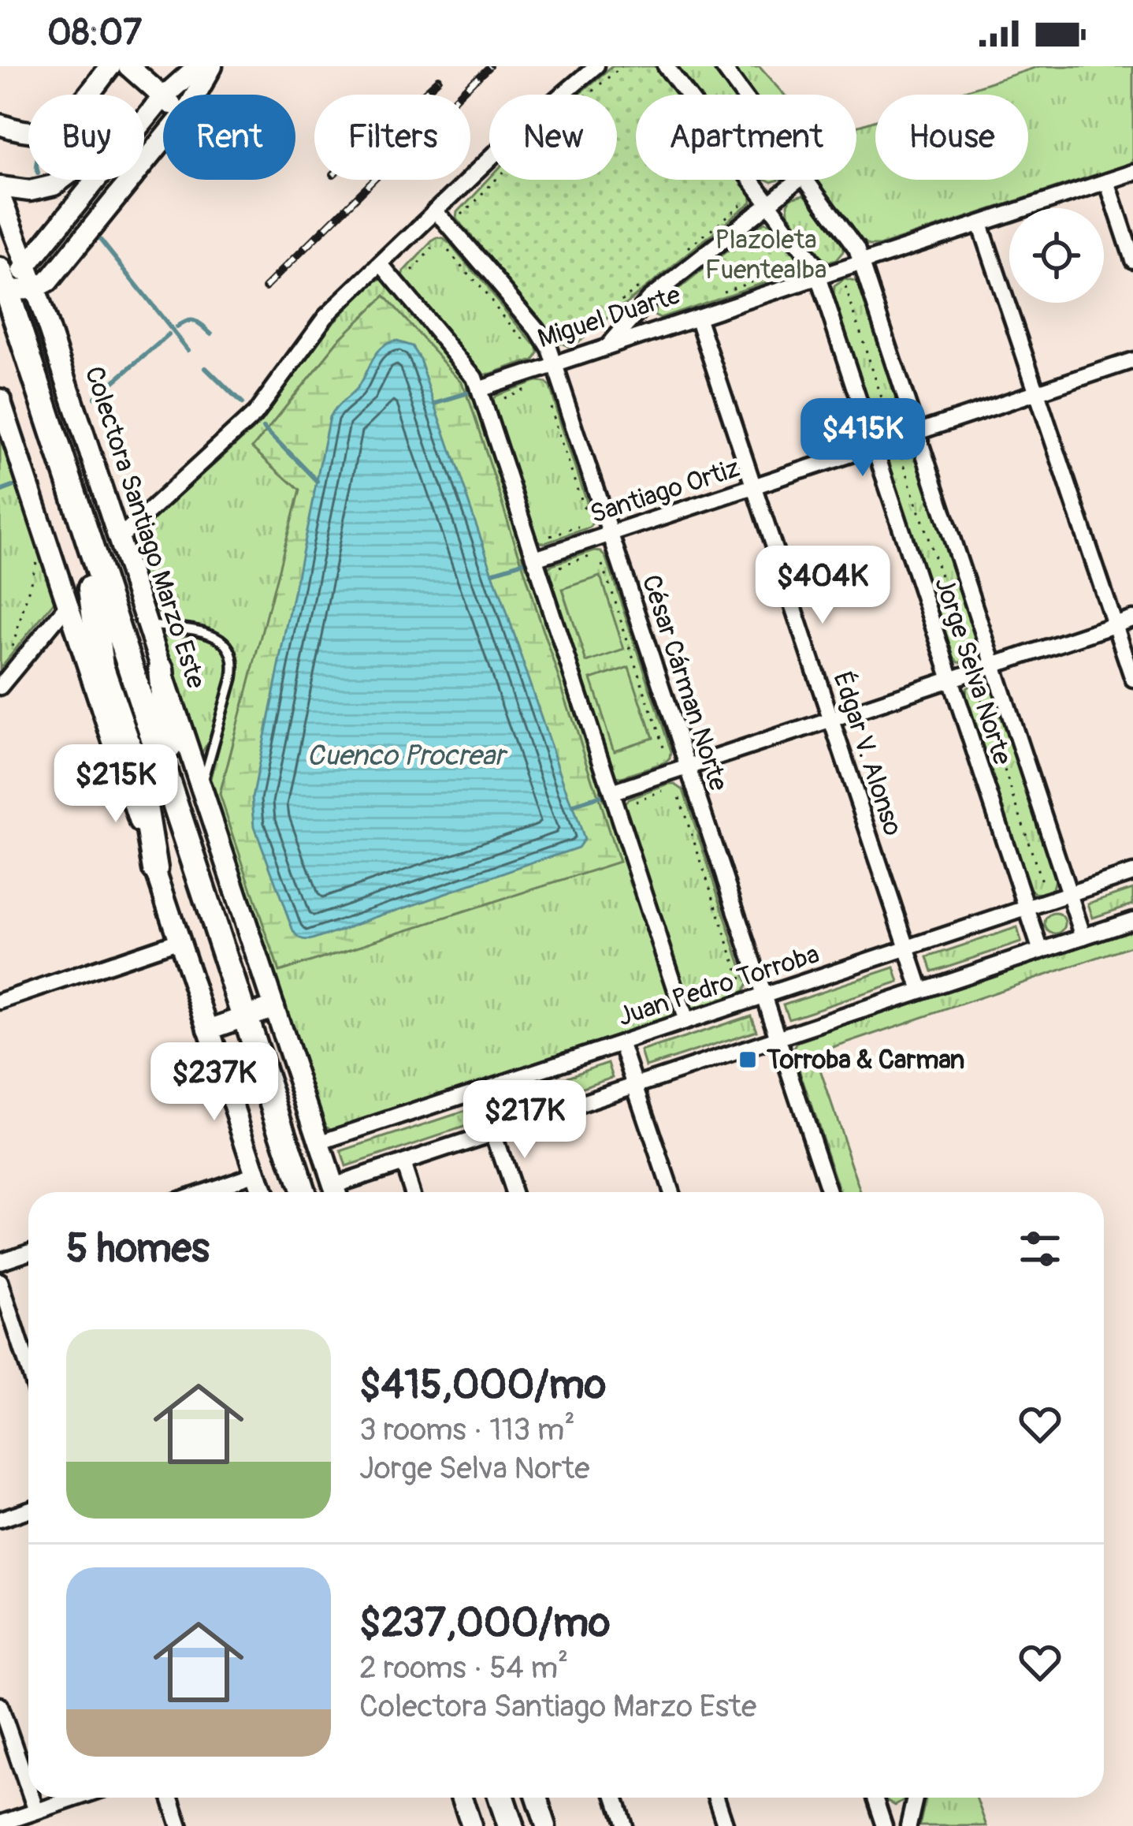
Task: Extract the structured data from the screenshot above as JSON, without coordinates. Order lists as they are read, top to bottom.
{
  "streets": {
    "street": [
      "Miguel Duarte",
      "Santiago Ortiz",
      "Colectora Santiago Marzo Este",
      "Jorge Selva Norte",
      "César Cárman Norte",
      "Édgar V. Alonso",
      "Juan Pedro Torroba"
    ]
  },
  "crossings": [
    ["Miguel Duarte", "Jorge Selva Norte"],
    ["Miguel Duarte", "César Cárman Norte"],
    ["Miguel Duarte", "Édgar V. Alonso"],
    ["Santiago Ortiz", "Jorge Selva Norte"],
    ["Santiago Ortiz", "César Cárman Norte"],
    ["Santiago Ortiz", "Édgar V. Alonso"],
    ["Colectora Santiago Marzo Este", "Juan Pedro Torroba"],
    ["Jorge Selva Norte", "Juan Pedro Torroba"],
    ["César Cárman Norte", "Juan Pedro Torroba"],
    ["Édgar V. Alonso", "Juan Pedro Torroba"]
  ],
  "water": ["Cuenco Procrear"],
  "parks": ["Plazoleta Fuentealba"],
  "places": {
    "transit": ["Torroba & Carman"]
  },
  "page": {
    "status": "08:07",
    "chip": [
      "Buy",
      "Rent",
      "Filters",
      "New",
      "Apartment",
      "House"
    ],
    "price": [
      "$415K",
      "$404K",
      "$215K",
      "$237K",
      "$217K"
    ],
    "heading": "5 homes",
    "list": [
      {
        "name": "$415,000/mo",
        "note": "3 rooms · 113 m² · Jorge Selva Norte"
      },
      {
        "name": "$237,000/mo",
        "note": "2 rooms · 54 m² · Colectora Santiago Marzo Este"
      }
    ]
  }
}
